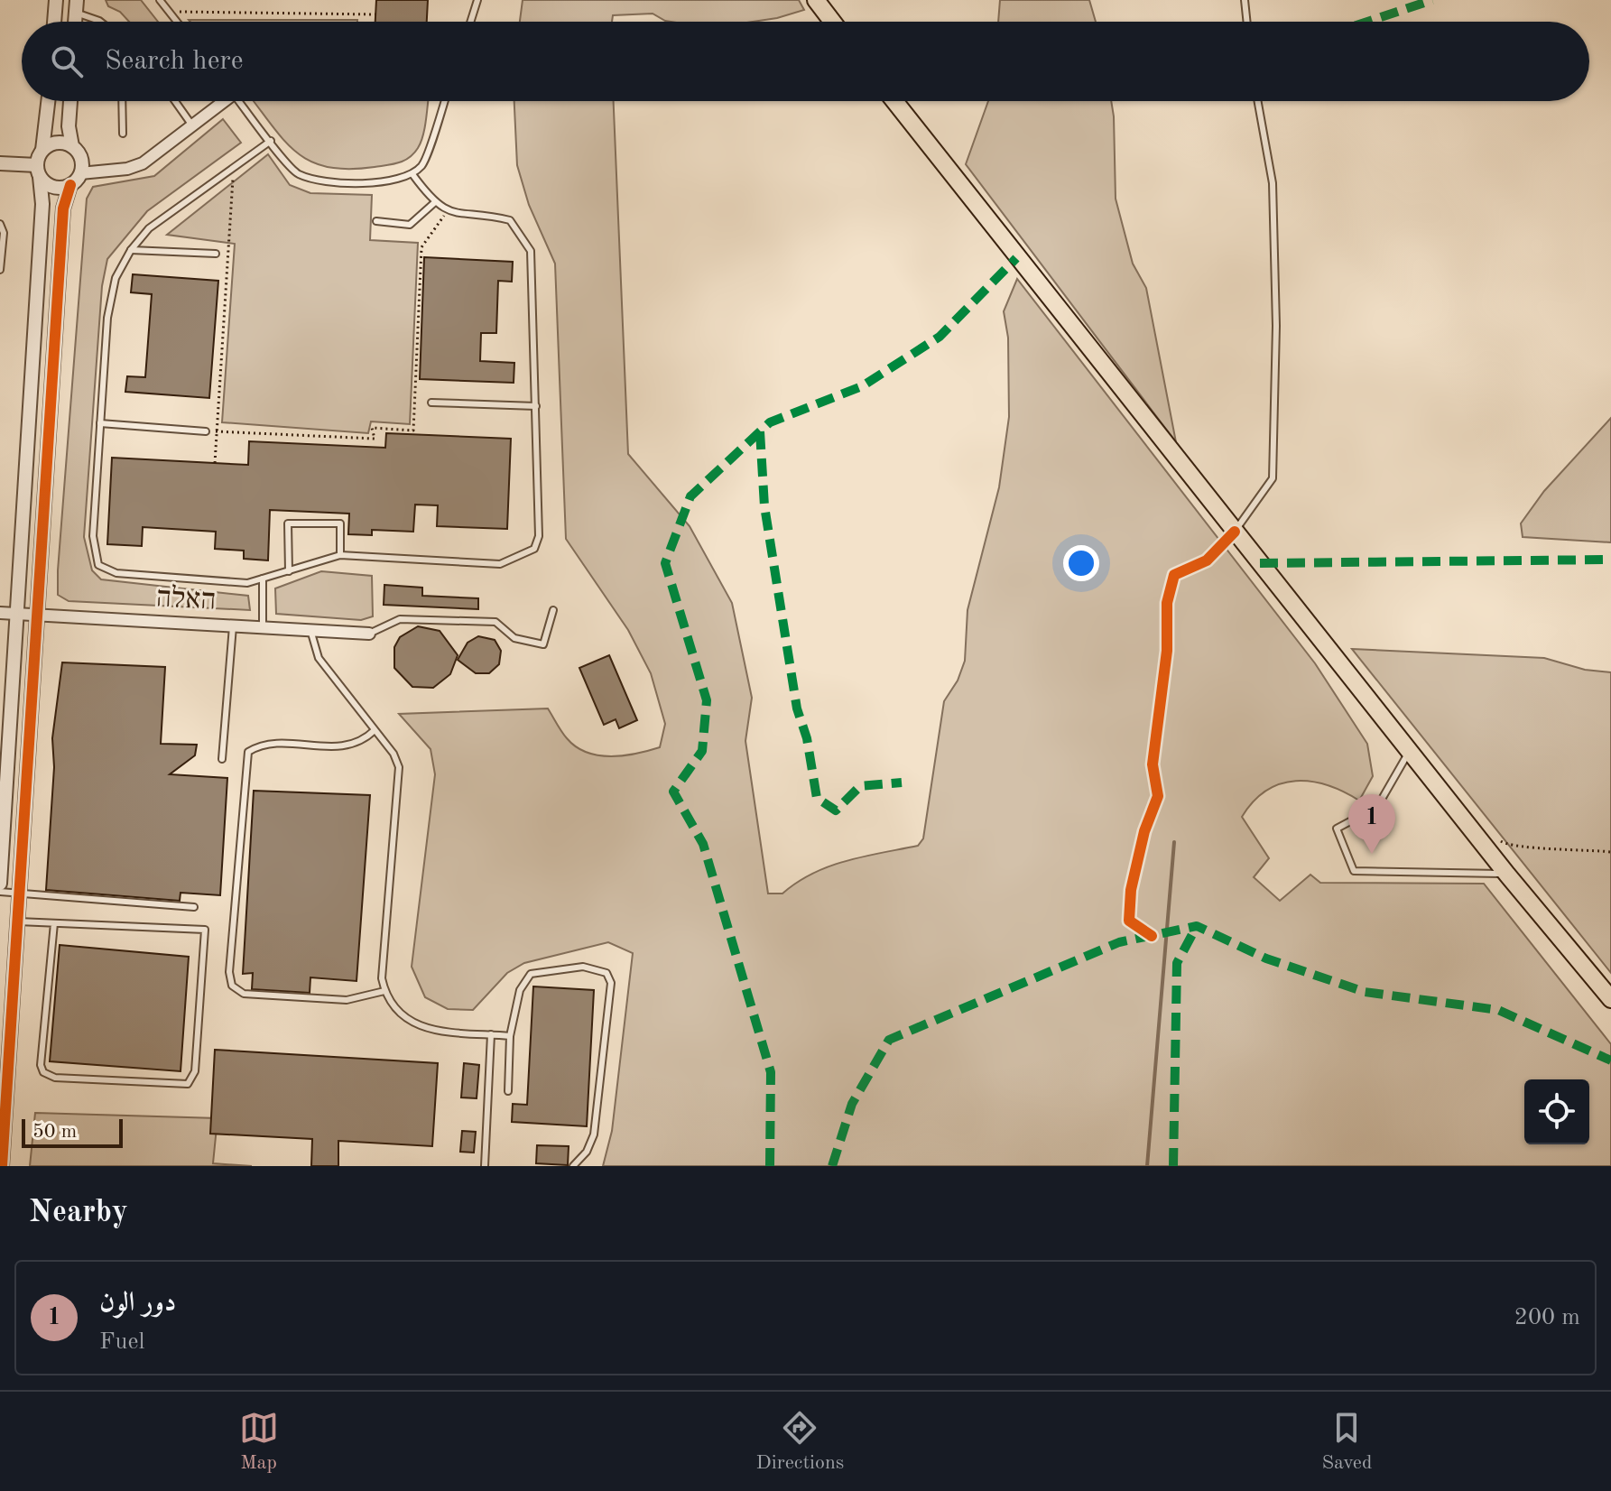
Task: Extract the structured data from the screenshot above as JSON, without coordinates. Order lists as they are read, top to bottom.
{
  "streets": {
    "street": ["האלה"]
  },
  "scale_bar": "50 m",
  "page": {
    "search": "Search here",
    "pins": "1",
    "scale": "50 m",
    "heading": "Nearby",
    "list": [
      {
        "mark": "1",
        "name": "دور الون",
        "note": "Fuel",
        "value": "200 m"
      }
    ],
    "nav": ["Map", "Directions", "Saved"]
  }
}
